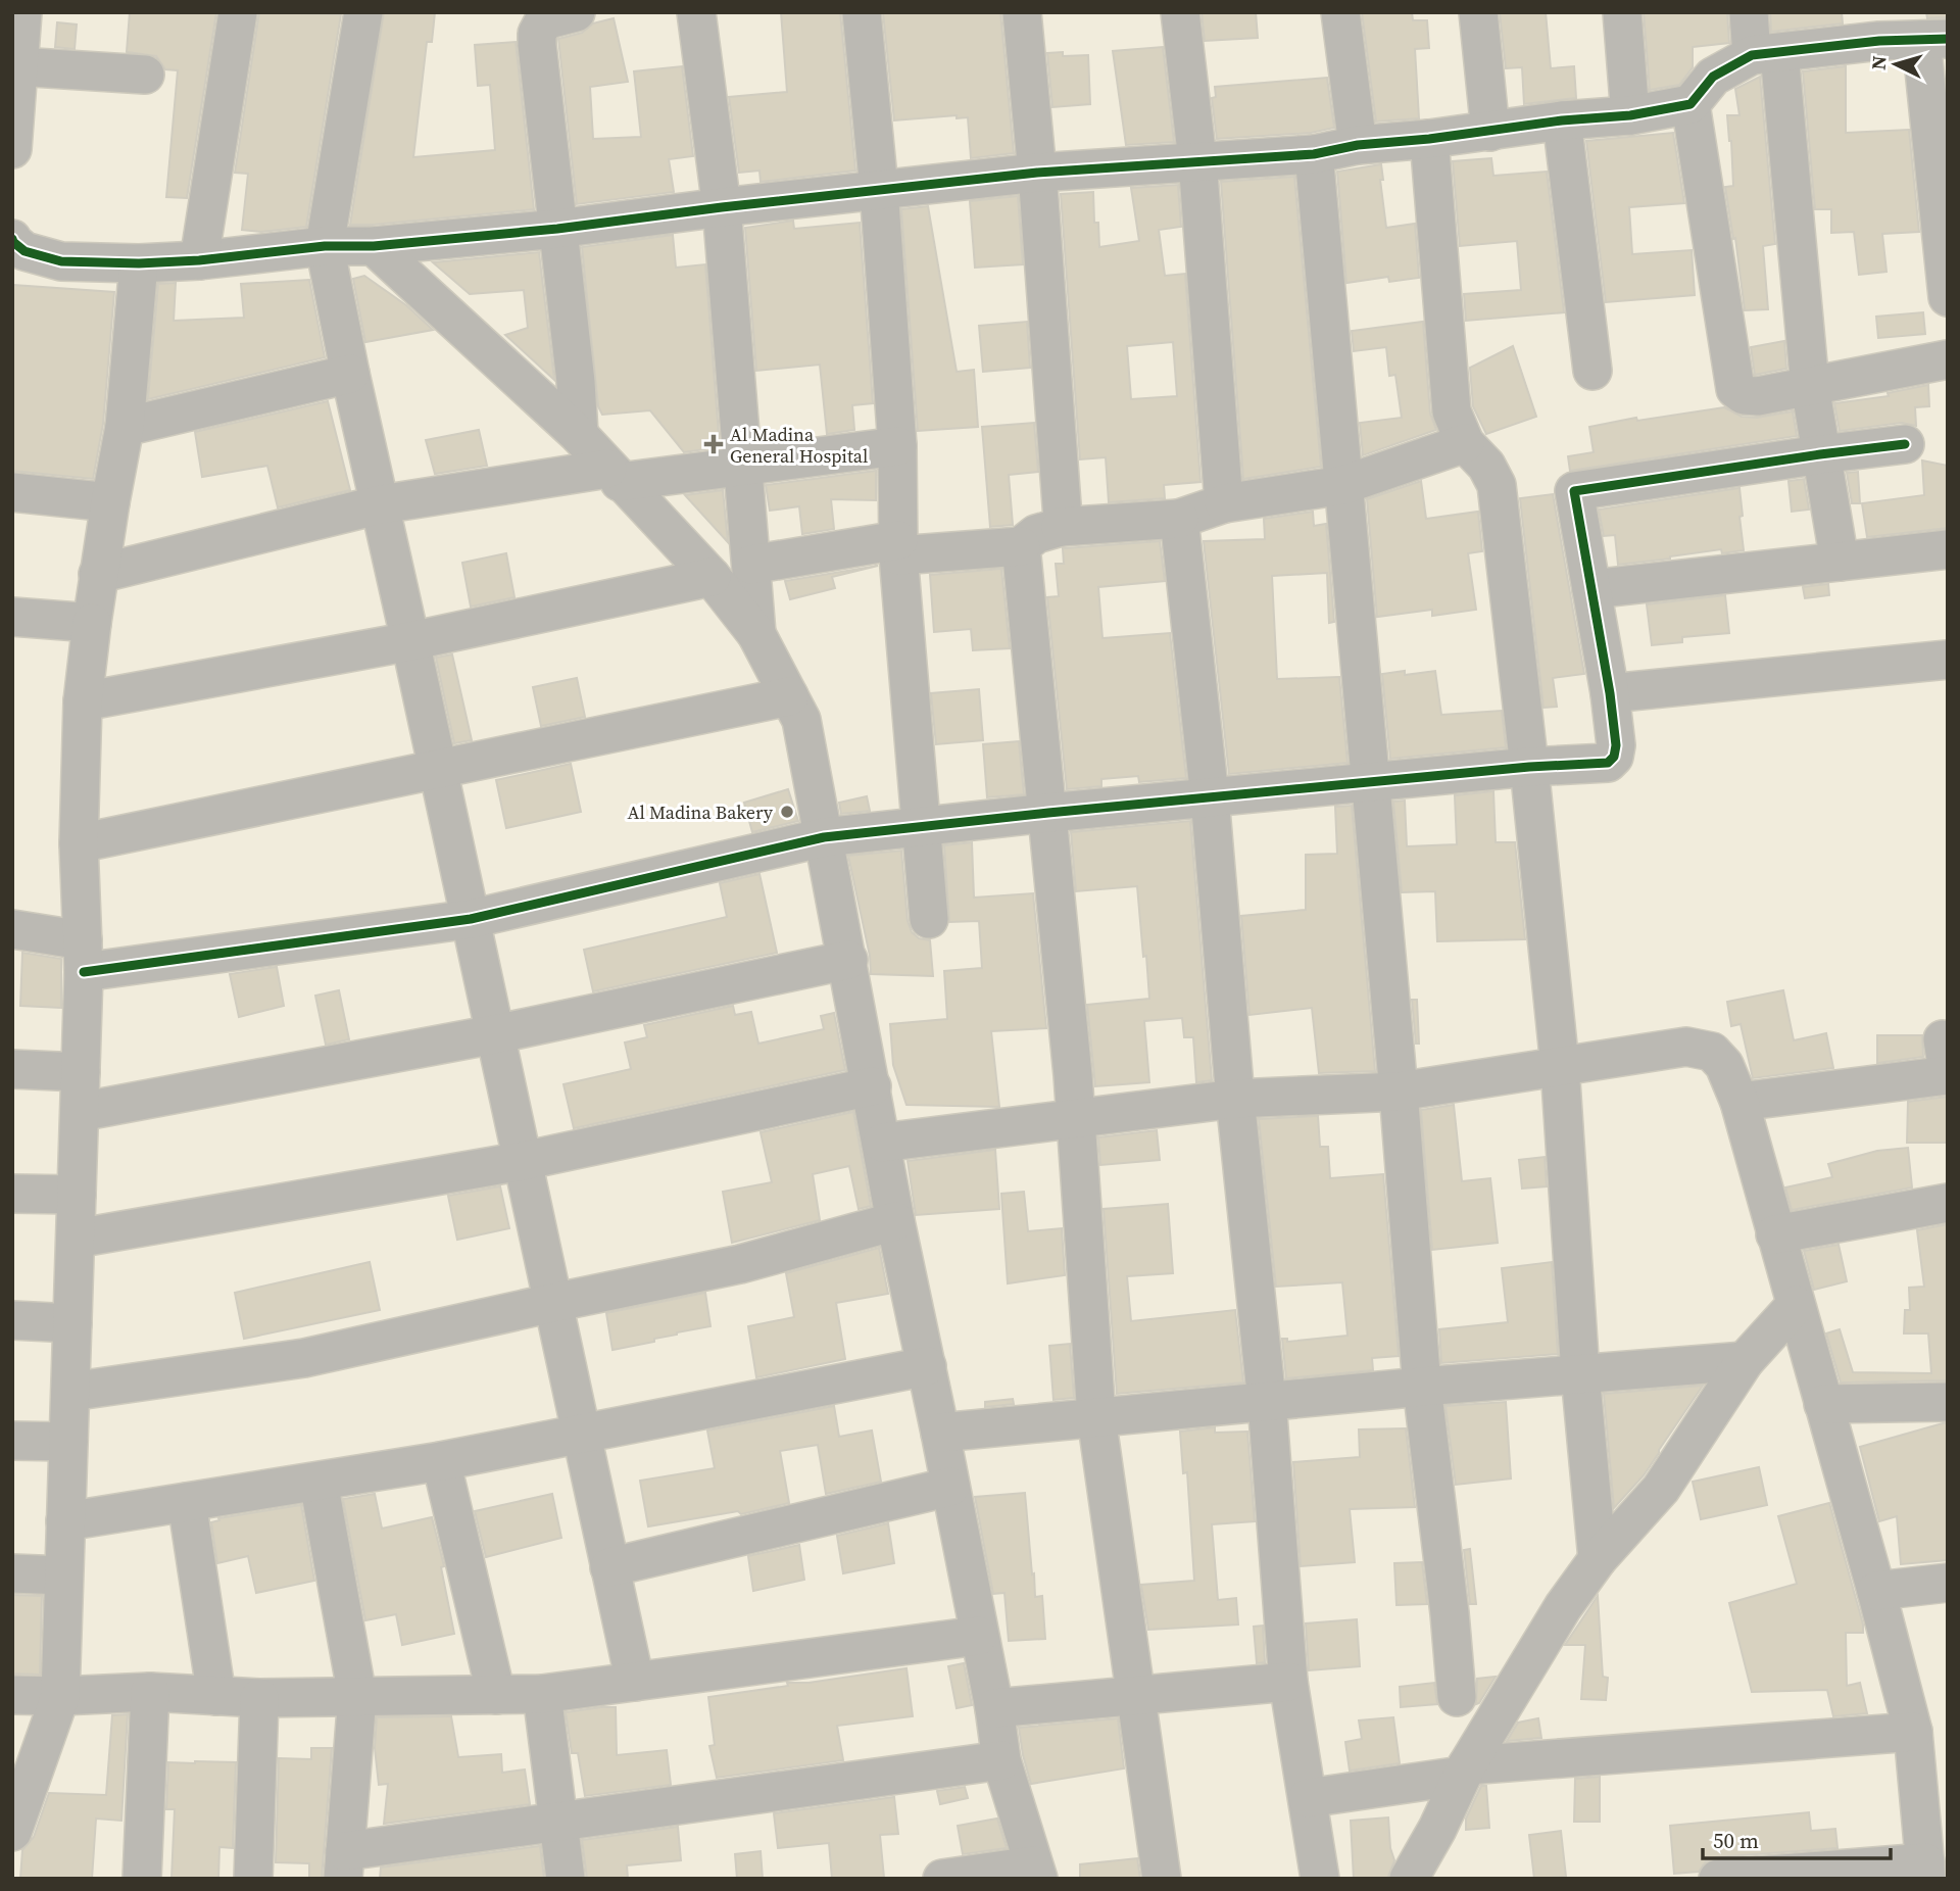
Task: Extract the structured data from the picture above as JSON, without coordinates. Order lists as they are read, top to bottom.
{
  "places": {
    "health": ["Al Madina General Hospital"],
    "other": ["Al Madina Bakery"]
  },
  "scale_bar": "50 m",
  "north": "left"
}
